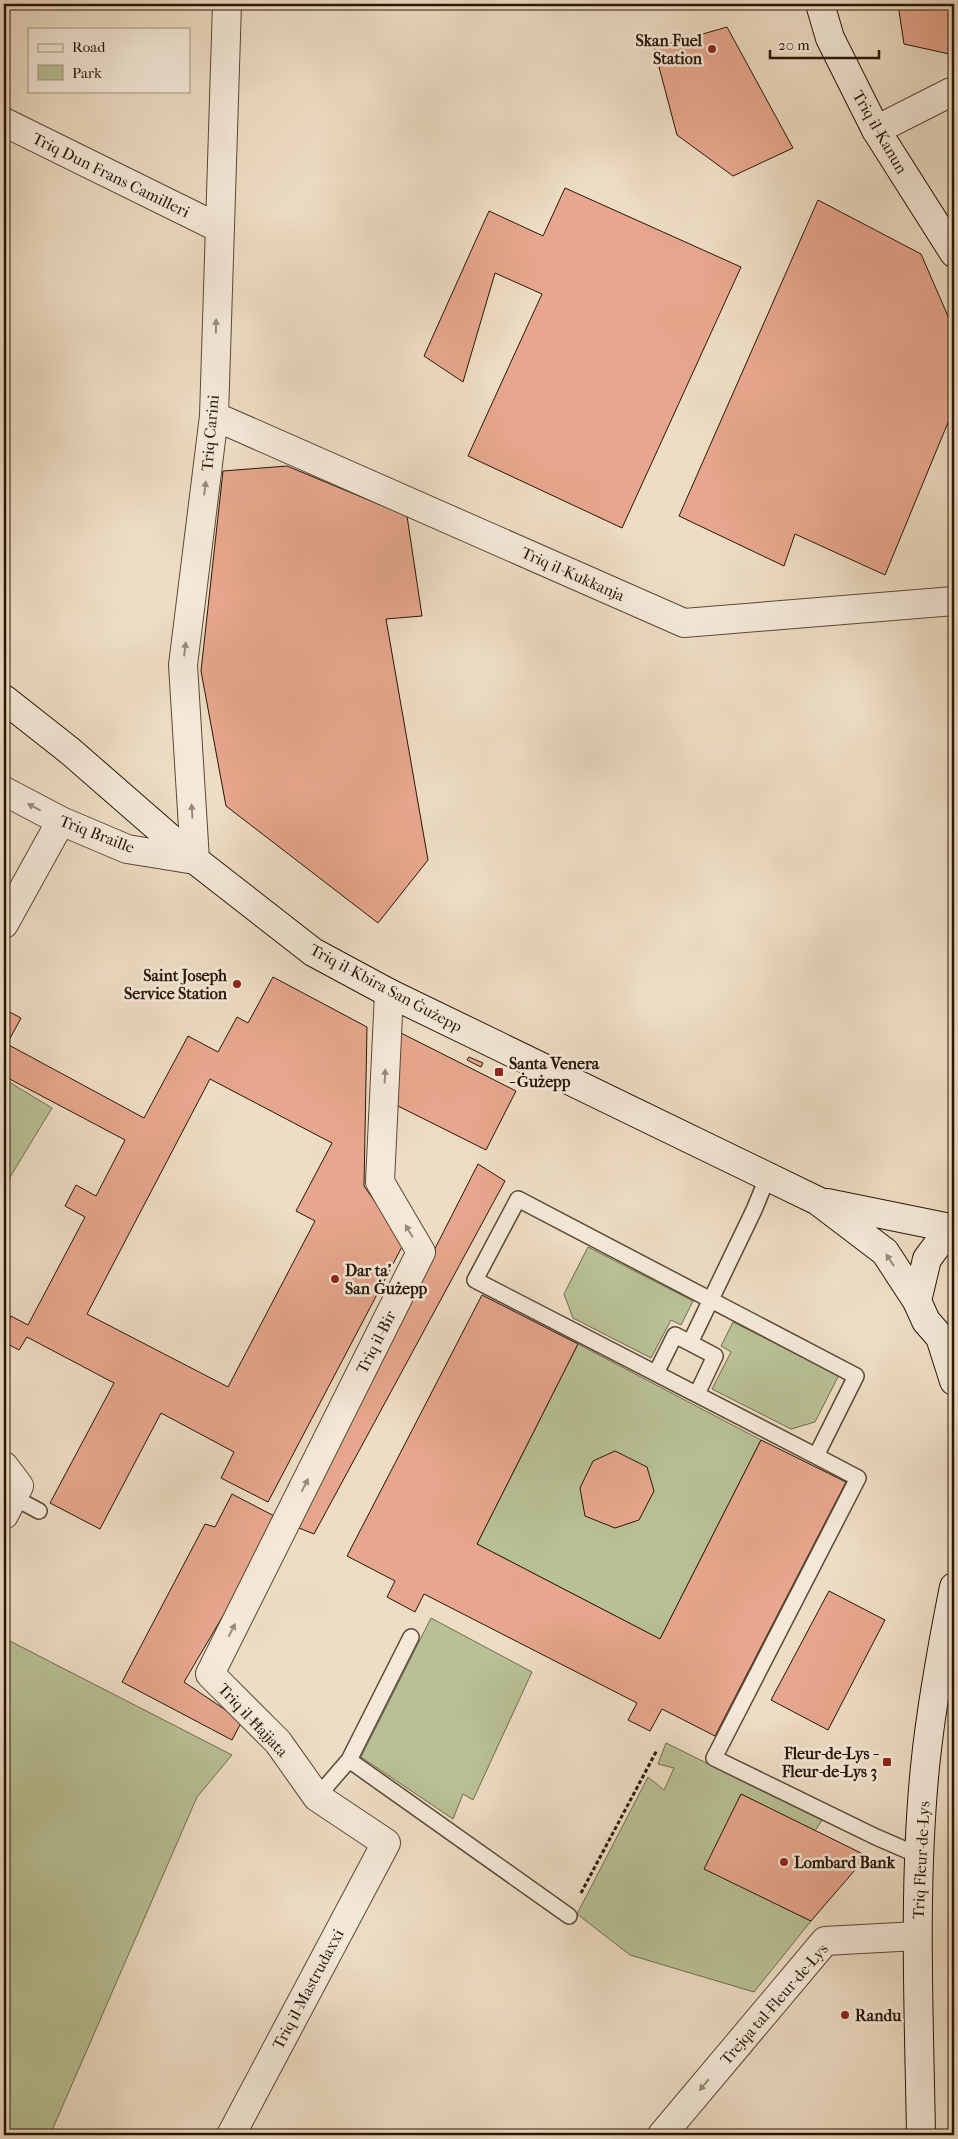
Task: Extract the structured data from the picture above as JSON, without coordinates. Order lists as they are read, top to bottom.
{
  "streets": {
    "street": [
      "Triq il-Kanun",
      "Triq Dun Frans Camilleri",
      "Triq Carini",
      "Triq il-Kukkanja",
      "Triq Braille",
      "Triq il-Kbira San Ġużepp",
      "Triq il-Bir",
      "Triq il-Ħajjata",
      "Triq Fleur-de-Lys",
      "Triq il-Mastrudaxxi",
      "Trejqa tal-Fleur-de-Lys"
    ]
  },
  "crossings": [
    ["Triq Dun Frans Camilleri", "Triq Carini"],
    ["Triq Carini", "Triq il-Kukkanja"],
    ["Triq Carini", "Triq Braille"],
    ["Triq Carini", "Triq il-Kbira San Ġużepp"],
    ["Triq Braille", "Triq il-Kbira San Ġużepp"],
    ["Triq il-Kbira San Ġużepp", "Triq il-Bir"],
    ["Triq il-Bir", "Triq il-Ħajjata"],
    ["Triq il-Ħajjata", "Triq il-Mastrudaxxi"],
    ["Triq Fleur-de-Lys", "Trejqa tal-Fleur-de-Lys"]
  ],
  "one_way": ["Triq Carini", "Triq il-Bir", "Trejqa tal-Fleur-de-Lys"],
  "places": {
    "other": [
      "Skan Fuel Station",
      "Saint Joseph Service Station",
      "Dar ta' San Ġużepp",
      "Lombard Bank",
      "Randu"
    ],
    "transit": ["Santa Venera - Ġużepp", "Fleur-de-Lys - Fleur-de-Lys 3"]
  },
  "legend": ["Road", "Park"],
  "scale_bar": "20 m"
}
